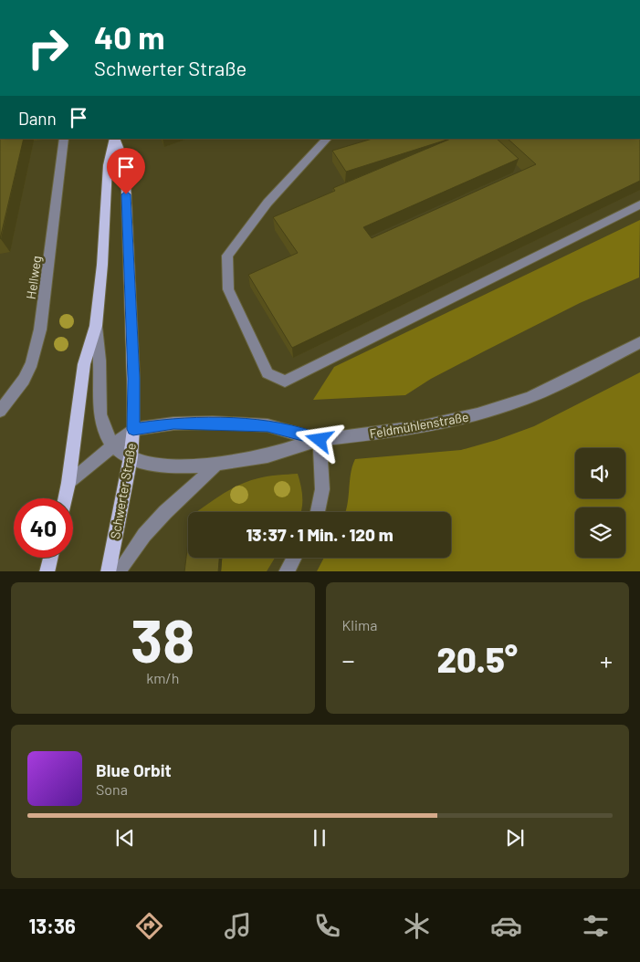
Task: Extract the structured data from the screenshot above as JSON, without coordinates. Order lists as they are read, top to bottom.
{
  "streets": {
    "main road": ["Schwerter Straße"],
    "street": ["Hellweg", "Feldmühlenstraße"]
  },
  "crossings": [
    ["Feldmühlenstraße", "Schwerter Straße"]
  ],
  "page": {
    "turn": ["40 m", "Schwerter Straße"],
    "then": "Dann",
    "limit": "40",
    "trip": "13:37 · 1 Min. · 120 m",
    "tile": [
      ["38", "km/h"],
      "Klima"
    ],
    "heat": ["−", "20.5°", "+"],
    "song": ["Blue Orbit", "Sona"],
    "tabs": "13:36"
  }
}
